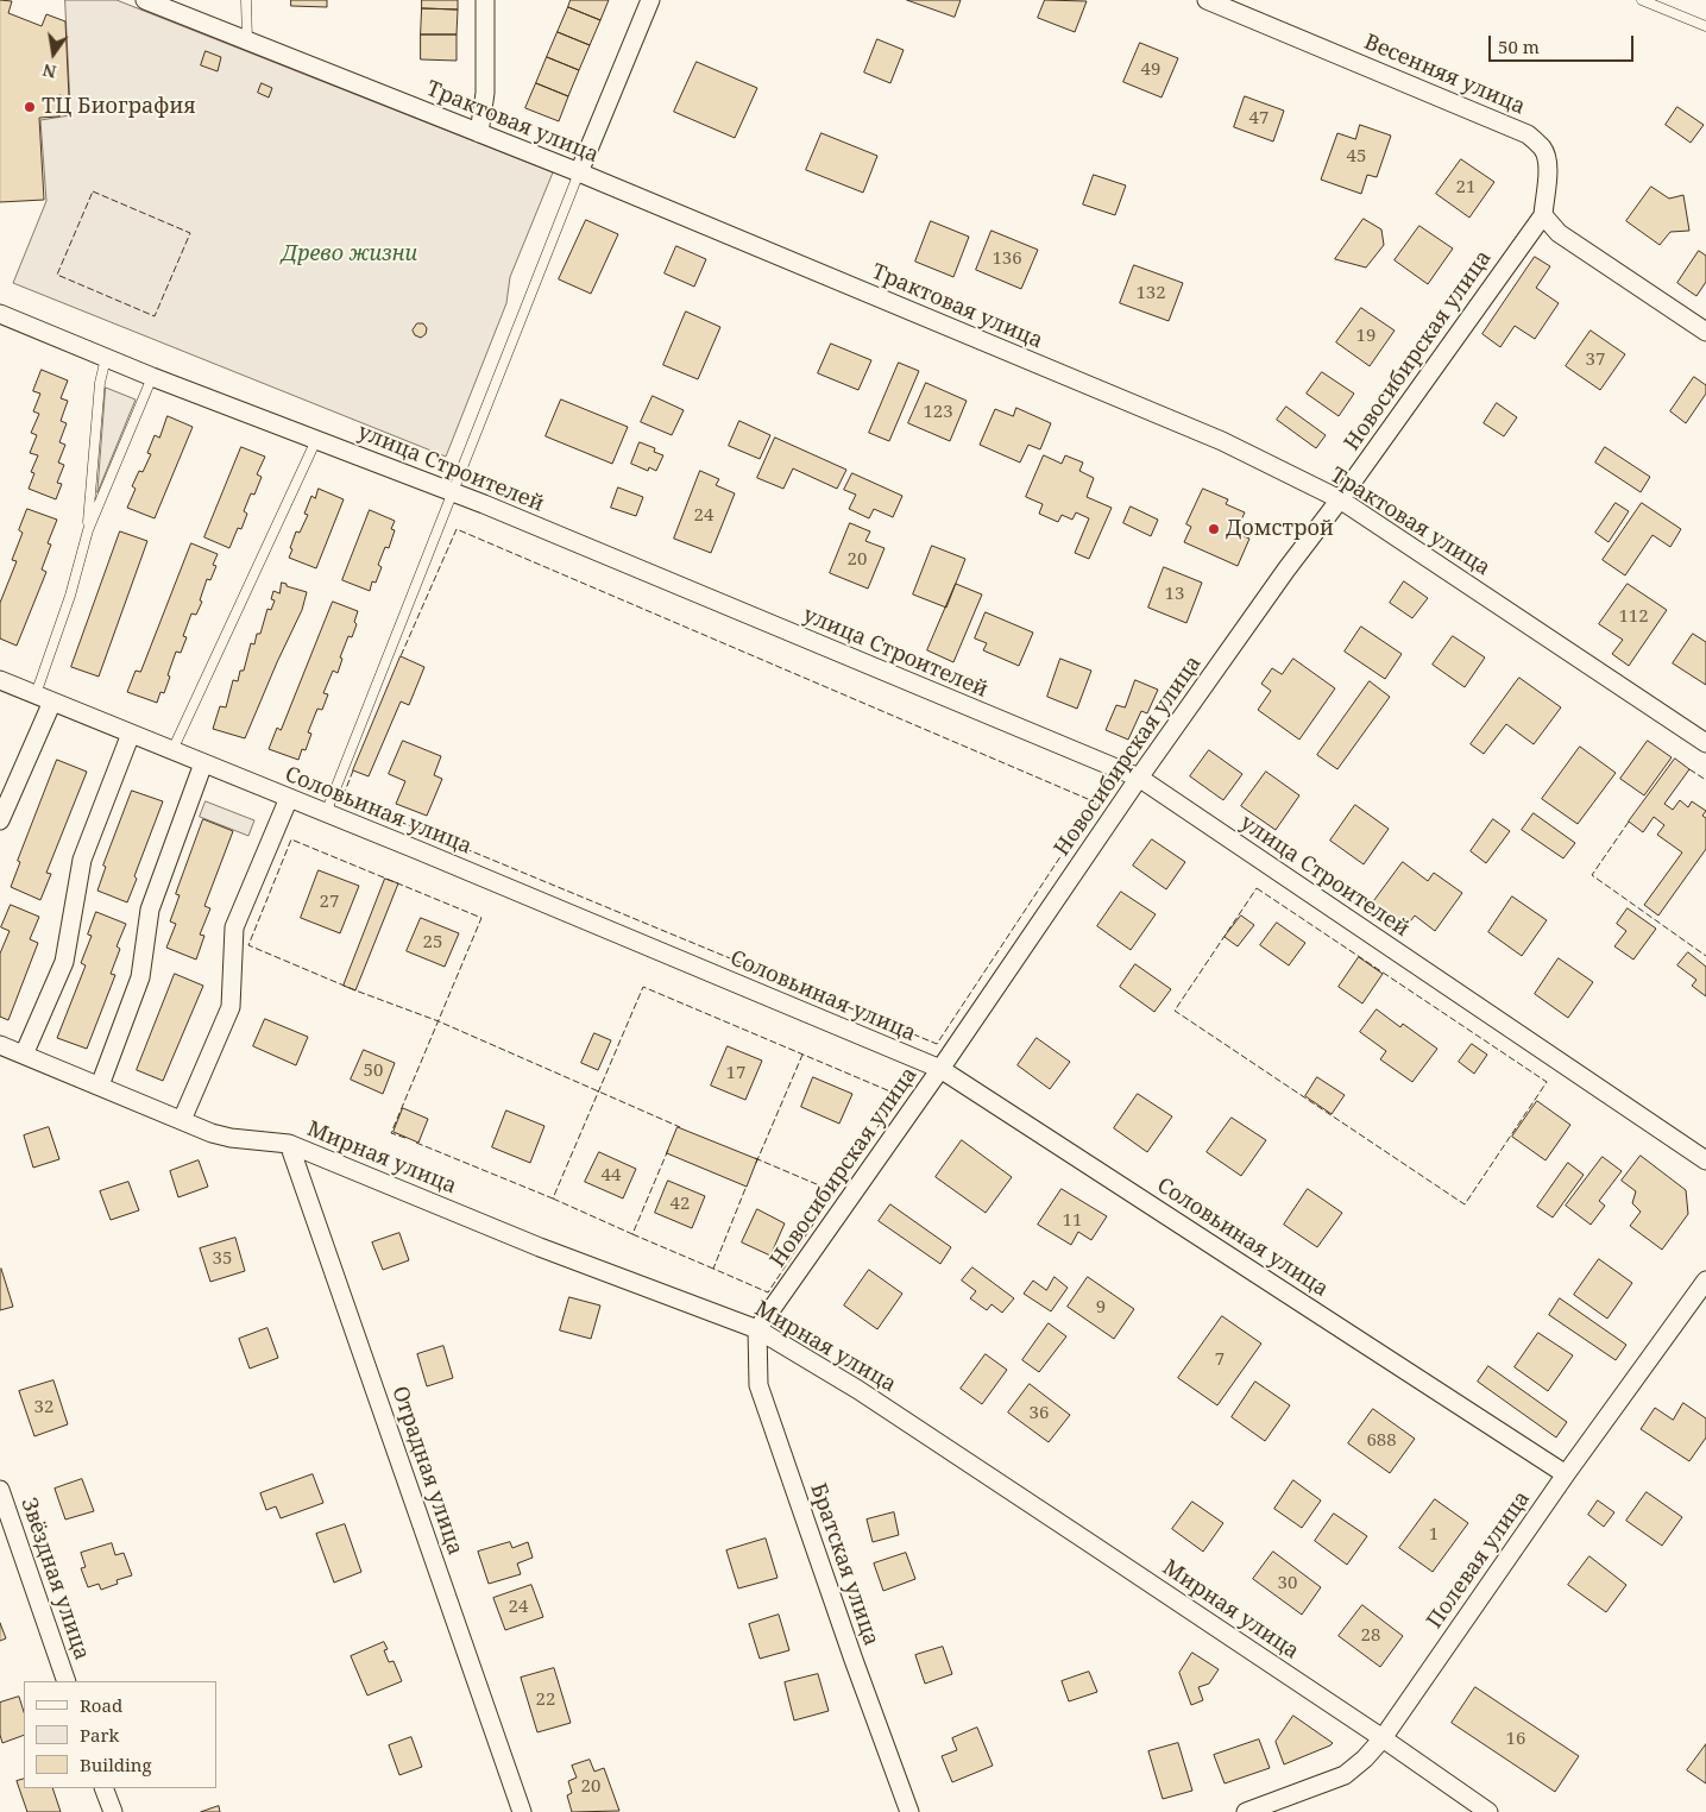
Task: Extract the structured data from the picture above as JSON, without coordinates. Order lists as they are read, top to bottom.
{
  "streets": {
    "street": [
      "Весенняя улица",
      "Трактовая улица",
      "Новосибирская улица",
      "улица Строителей",
      "Соловьиная улица",
      "Мирная улица",
      "Отрадная улица",
      "Полевая улица",
      "Братская улица",
      "Звёздная улица"
    ]
  },
  "crossings": [
    ["Весенняя улица", "Новосибирская улица"],
    ["Трактовая улица", "Новосибирская улица"],
    ["Новосибирская улица", "улица Строителей"],
    ["Новосибирская улица", "Соловьиная улица"],
    ["Новосибирская улица", "Мирная улица"],
    ["Новосибирская улица", "Братская улица"],
    ["Соловьиная улица", "Полевая улица"],
    ["Мирная улица", "Отрадная улица"],
    ["Мирная улица", "Полевая улица"],
    ["Мирная улица", "Братская улица"]
  ],
  "parks": ["Древо жизни"],
  "places": ["ТЦ Биография", "Домстрой"],
  "house_numbers": [
    "49",
    "47",
    "45",
    "21",
    "136",
    "132",
    "19",
    "37",
    "123",
    "24",
    "20",
    "13",
    "112",
    "27",
    "25",
    "50",
    "17",
    "44",
    "42",
    "11",
    "35",
    "9",
    "7",
    "32",
    "36",
    "688",
    "1",
    "30",
    "24",
    "28",
    "22",
    "16",
    "20"
  ],
  "legend": ["Road", "Park", "Building"],
  "scale_bar": "50 m",
  "north": "bottom"
}
